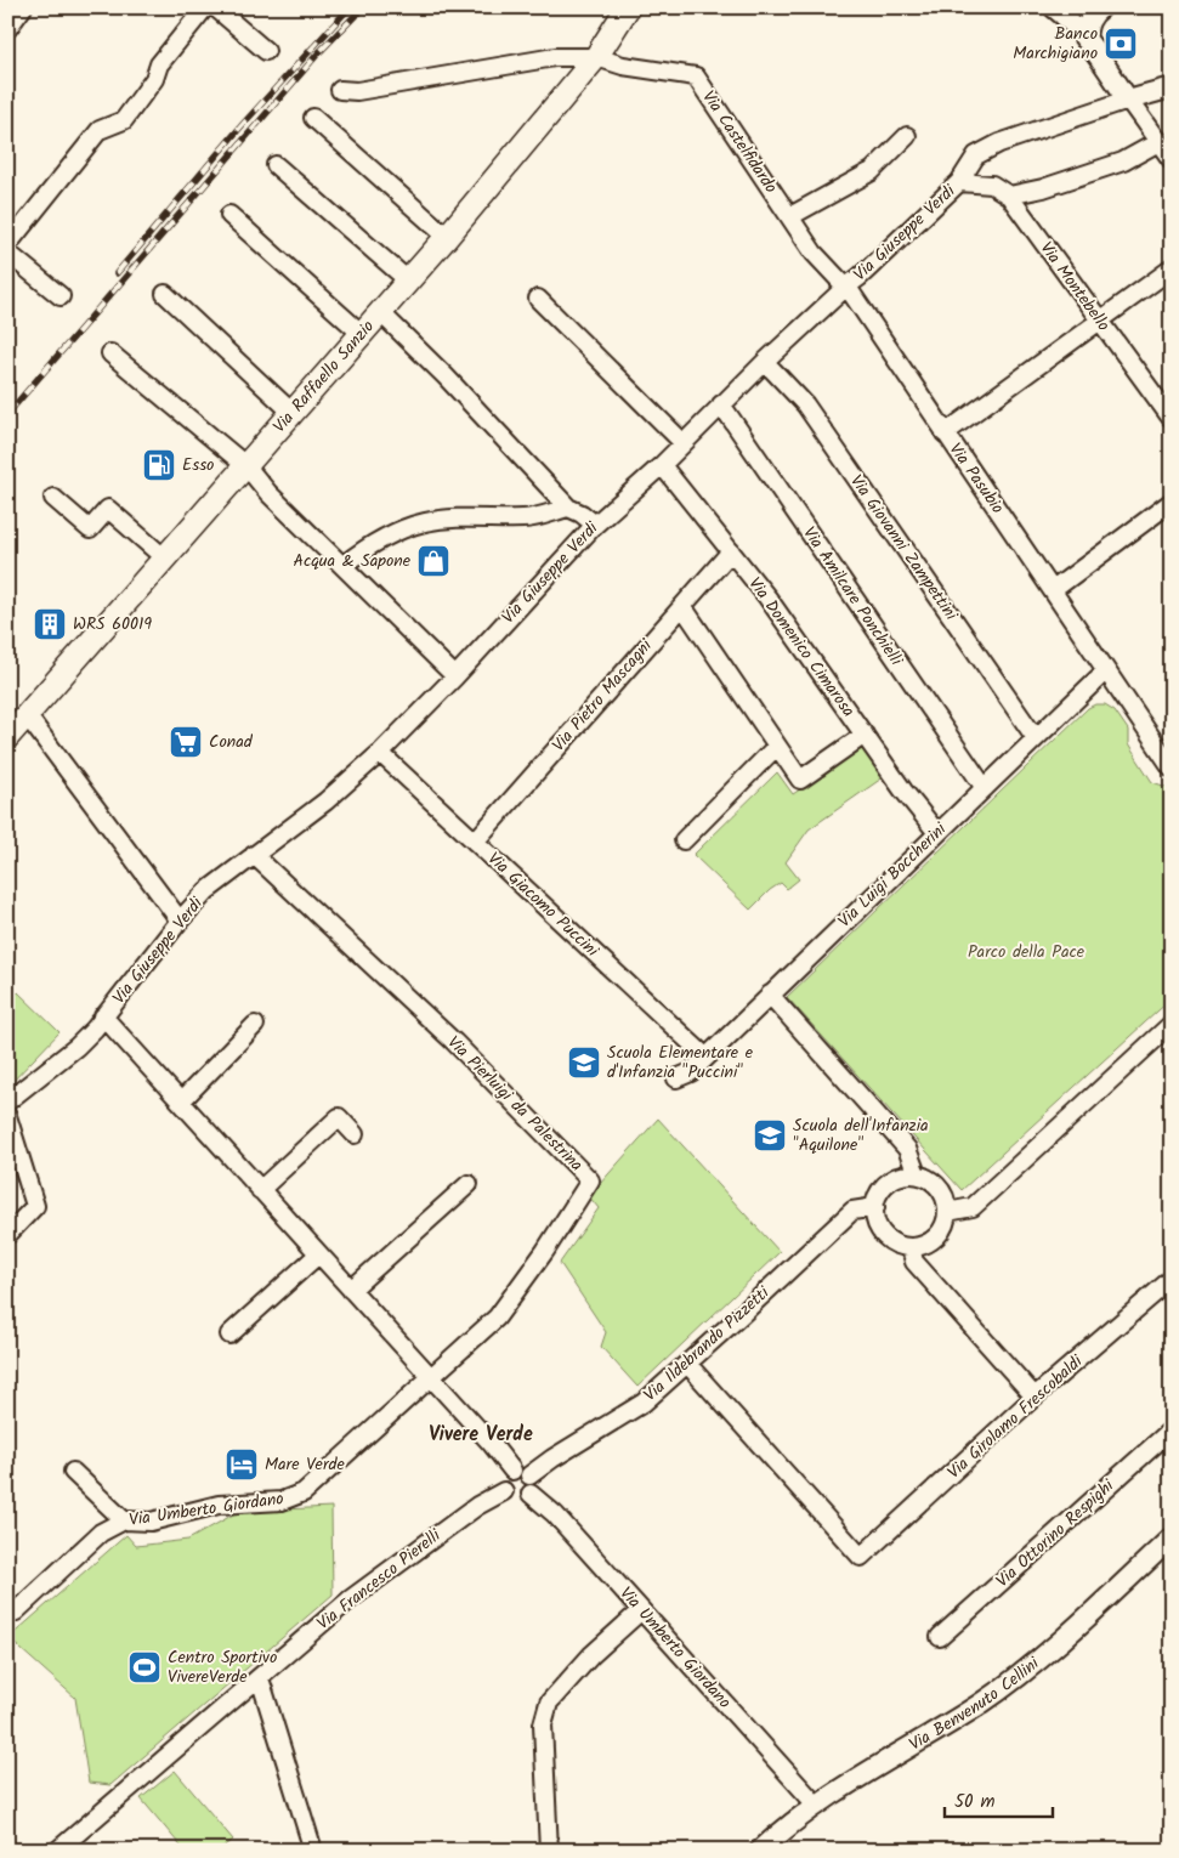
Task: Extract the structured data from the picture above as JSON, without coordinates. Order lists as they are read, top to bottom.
{
  "streets": {
    "main road": ["Via Raffaello Sanzio"],
    "street": [
      "Via Castelfidardo",
      "Via Giuseppe Verdi",
      "Via Montebello",
      "Via Pasubio",
      "Via Giovanni Zampettini",
      "Via Amilcare Ponchielli",
      "Via Domenico Cimarosa",
      "Via Pietro Mascagni",
      "Via Luigi Boccherini",
      "Via Giacomo Puccini",
      "Via Pierluigi da Palestrina",
      "Via Ildebrando Pizzetti",
      "Via Girolamo Frescobaldi",
      "Via Umberto Giordano",
      "Via Ottorino Respighi",
      "Via Francesco Pierelli",
      "Via Benvenuto Cellini"
    ]
  },
  "crossings": [
    ["Via Castelfidardo", "Via Giuseppe Verdi"],
    ["Via Castelfidardo", "Via Raffaello Sanzio"],
    ["Via Castelfidardo", "Via Pasubio"],
    ["Via Giuseppe Verdi", "Via Pasubio"],
    ["Via Giuseppe Verdi", "Via Giovanni Zampettini"],
    ["Via Giuseppe Verdi", "Via Amilcare Ponchielli"],
    ["Via Giuseppe Verdi", "Via Domenico Cimarosa"],
    ["Via Giuseppe Verdi", "Via Giacomo Puccini"],
    ["Via Giuseppe Verdi", "Via Pierluigi da Palestrina"],
    ["Via Pasubio", "Via Luigi Boccherini"],
    ["Via Giovanni Zampettini", "Via Luigi Boccherini"],
    ["Via Amilcare Ponchielli", "Via Luigi Boccherini"],
    ["Via Domenico Cimarosa", "Via Pietro Mascagni"],
    ["Via Domenico Cimarosa", "Via Luigi Boccherini"],
    ["Via Pietro Mascagni", "Via Giacomo Puccini"],
    ["Via Luigi Boccherini", "Via Giacomo Puccini"],
    ["Via Pierluigi da Palestrina", "Via Umberto Giordano"],
    ["Via Ildebrando Pizzetti", "Via Girolamo Frescobaldi"],
    ["Via Ildebrando Pizzetti", "Via Umberto Giordano"],
    ["Via Ildebrando Pizzetti", "Via Francesco Pierelli"],
    ["Via Umberto Giordano", "Via Francesco Pierelli"],
    ["Via Umberto Giordano", "Via Benvenuto Cellini"]
  ],
  "districts": ["Vivere Verde"],
  "parks": ["Parco della Pace"],
  "places": {
    "bank": ["Banco Marchigiano"],
    "fuel station": ["Esso"],
    "shop": ["Acqua & Sapone"],
    "building": ["WRS 60019"],
    "supermarket": ["Conad"],
    "school or university": ["Scuola Elementare e d'Infanzia \"Puccini\"", "Scuola dell'Infanzia \"Aquilone\""],
    "hotel": ["Mare Verde"],
    "sports": ["Centro Sportivo VivereVerde"]
  },
  "scale_bar": "50 m"
}
